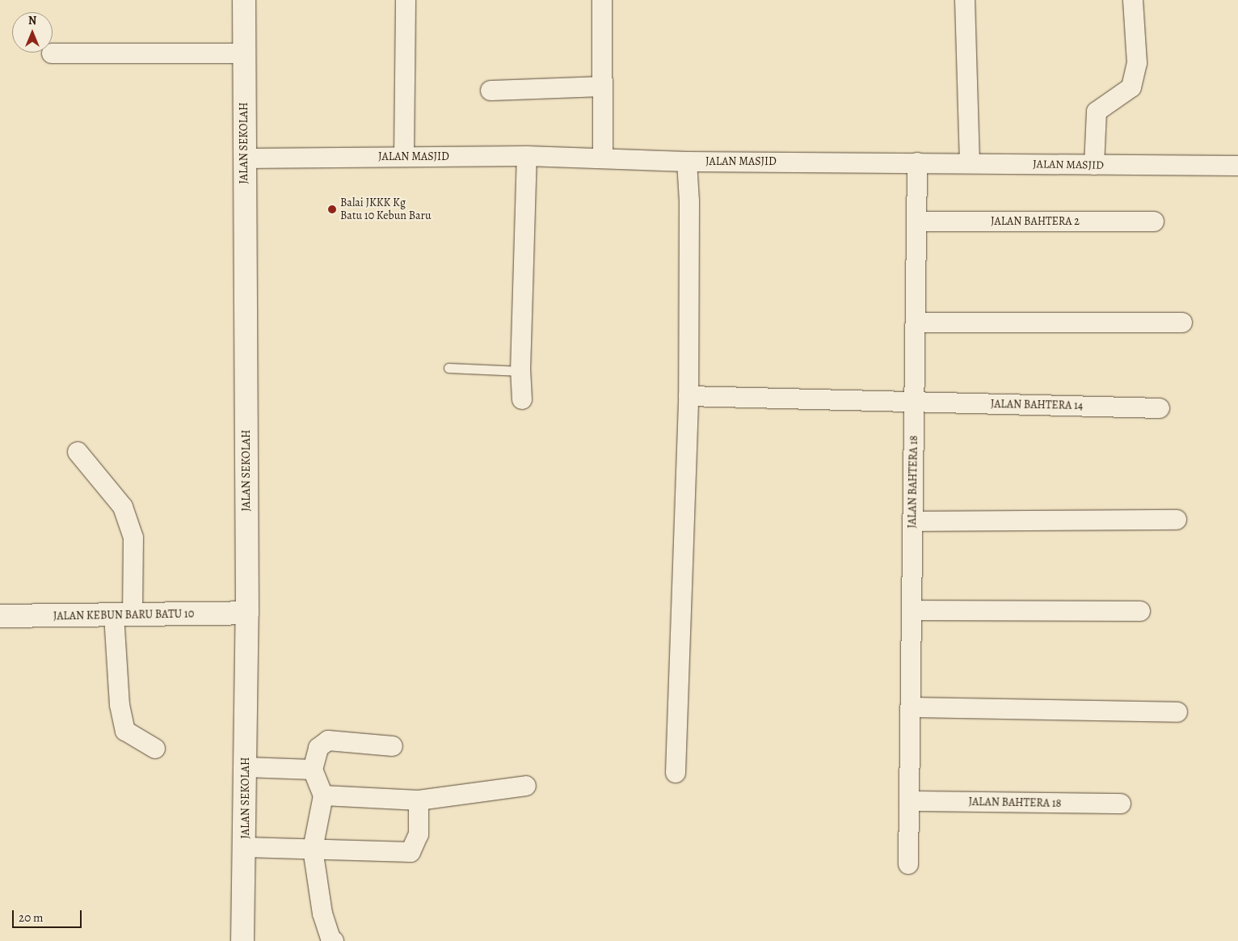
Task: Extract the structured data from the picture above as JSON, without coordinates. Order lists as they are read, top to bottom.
{
  "streets": {
    "street": [
      "JALAN SEKOLAH",
      "JALAN MASJID",
      "JALAN BAHTERA 2",
      "JALAN BAHTERA 14",
      "JALAN BAHTERA 18",
      "JALAN KEBUN BARU BATU 10"
    ]
  },
  "crossings": [
    ["JALAN SEKOLAH", "JALAN MASJID"],
    ["JALAN SEKOLAH", "JALAN KEBUN BARU BATU 10"],
    ["JALAN MASJID", "JALAN BAHTERA 18"],
    ["JALAN BAHTERA 2", "JALAN BAHTERA 18"],
    ["JALAN BAHTERA 14", "JALAN BAHTERA 18"]
  ],
  "places": ["Balai JKKK Kg Batu 10 Kebun Baru"],
  "scale_bar": "20 m",
  "north": "top"
}
